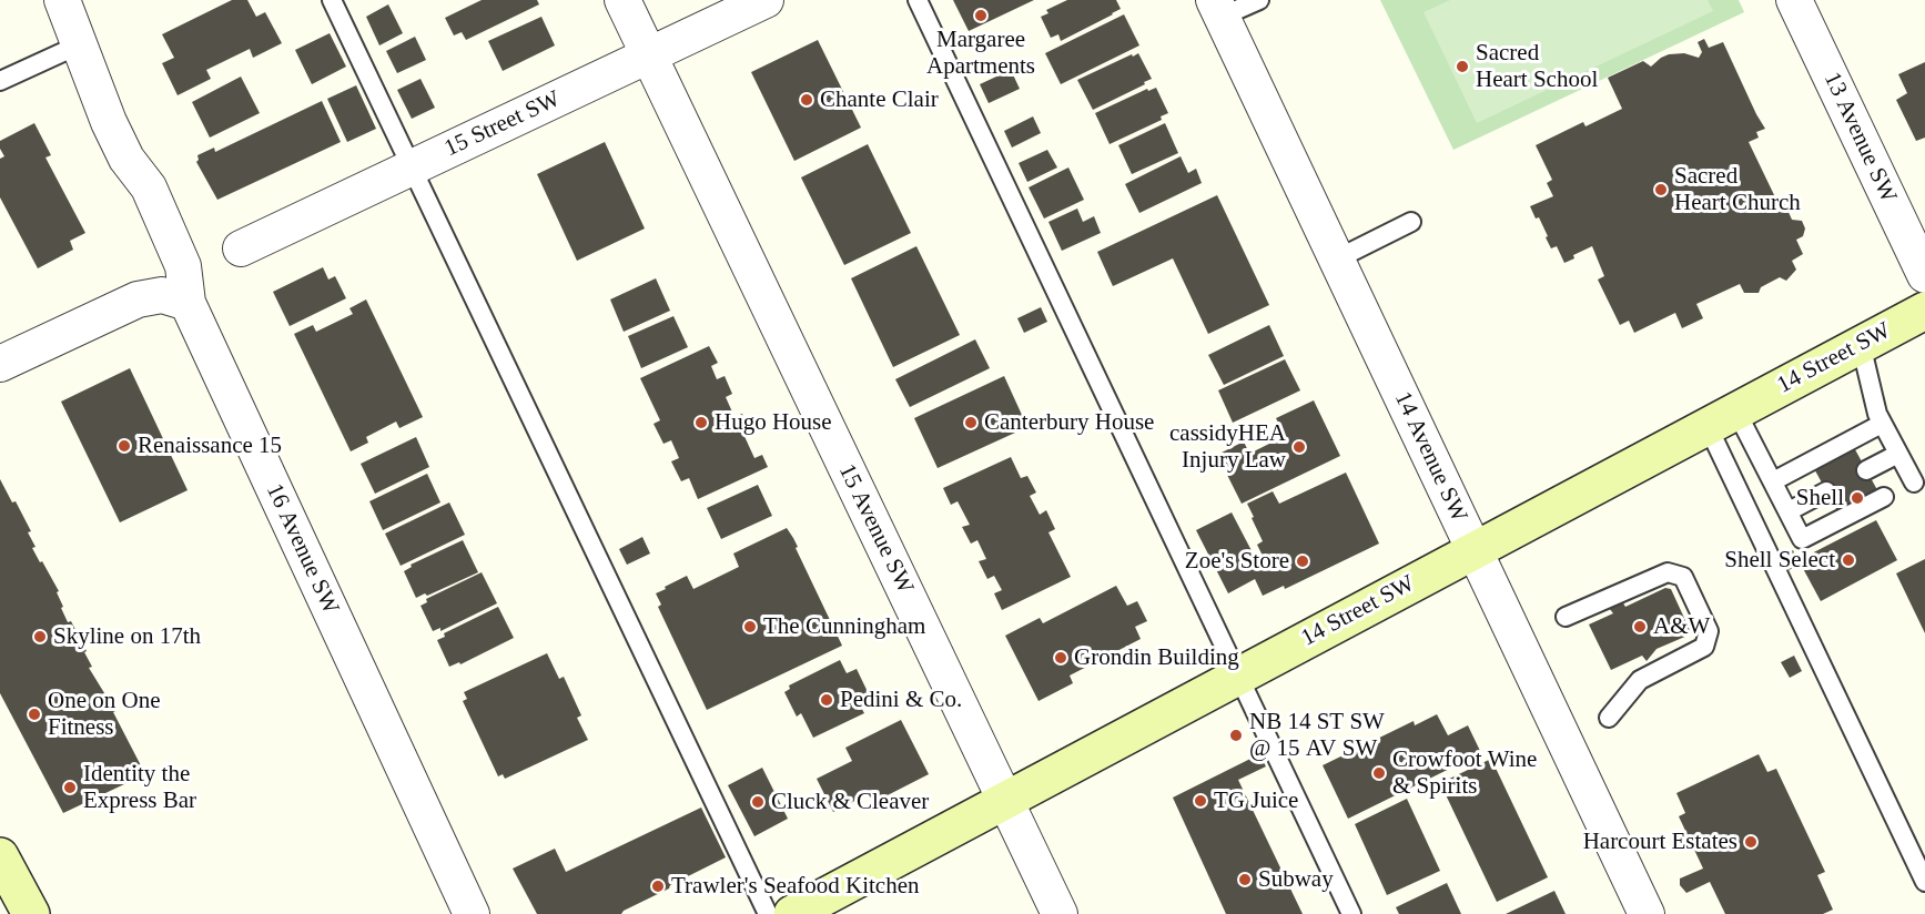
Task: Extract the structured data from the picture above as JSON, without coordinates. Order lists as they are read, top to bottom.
{
  "streets": {
    "main road": ["14 Street SW"],
    "street": [
      "15 Street SW",
      "13 Avenue SW",
      "14 Avenue SW",
      "15 Avenue SW",
      "16 Avenue SW"
    ]
  },
  "crossings": [
    ["15 Street SW", "15 Avenue SW"],
    ["14 Street SW", "14 Avenue SW"],
    ["14 Street SW", "15 Avenue SW"]
  ],
  "places": [
    "Margaree Apartments",
    "Sacred Heart School",
    "Chante Clair",
    "Sacred Heart Church",
    "Hugo House",
    "Canterbury House",
    "Renaissance 15",
    "cassidyHEA Injury Law",
    "Shell",
    "Shell Select",
    "Zoe's Store",
    "The Cunningham",
    "A&W",
    "Skyline on 17th",
    "Grondin Building",
    "Pedini & Co.",
    "One on One Fitness",
    "NB 14 ST SW @ 15 AV SW",
    "Crowfoot Wine & Spirits",
    "Identity the Express Bar",
    "TG Juice",
    "Cluck & Cleaver",
    "Harcourt Estates",
    "Subway",
    "Trawler's Seafood Kitchen"
  ]
}
